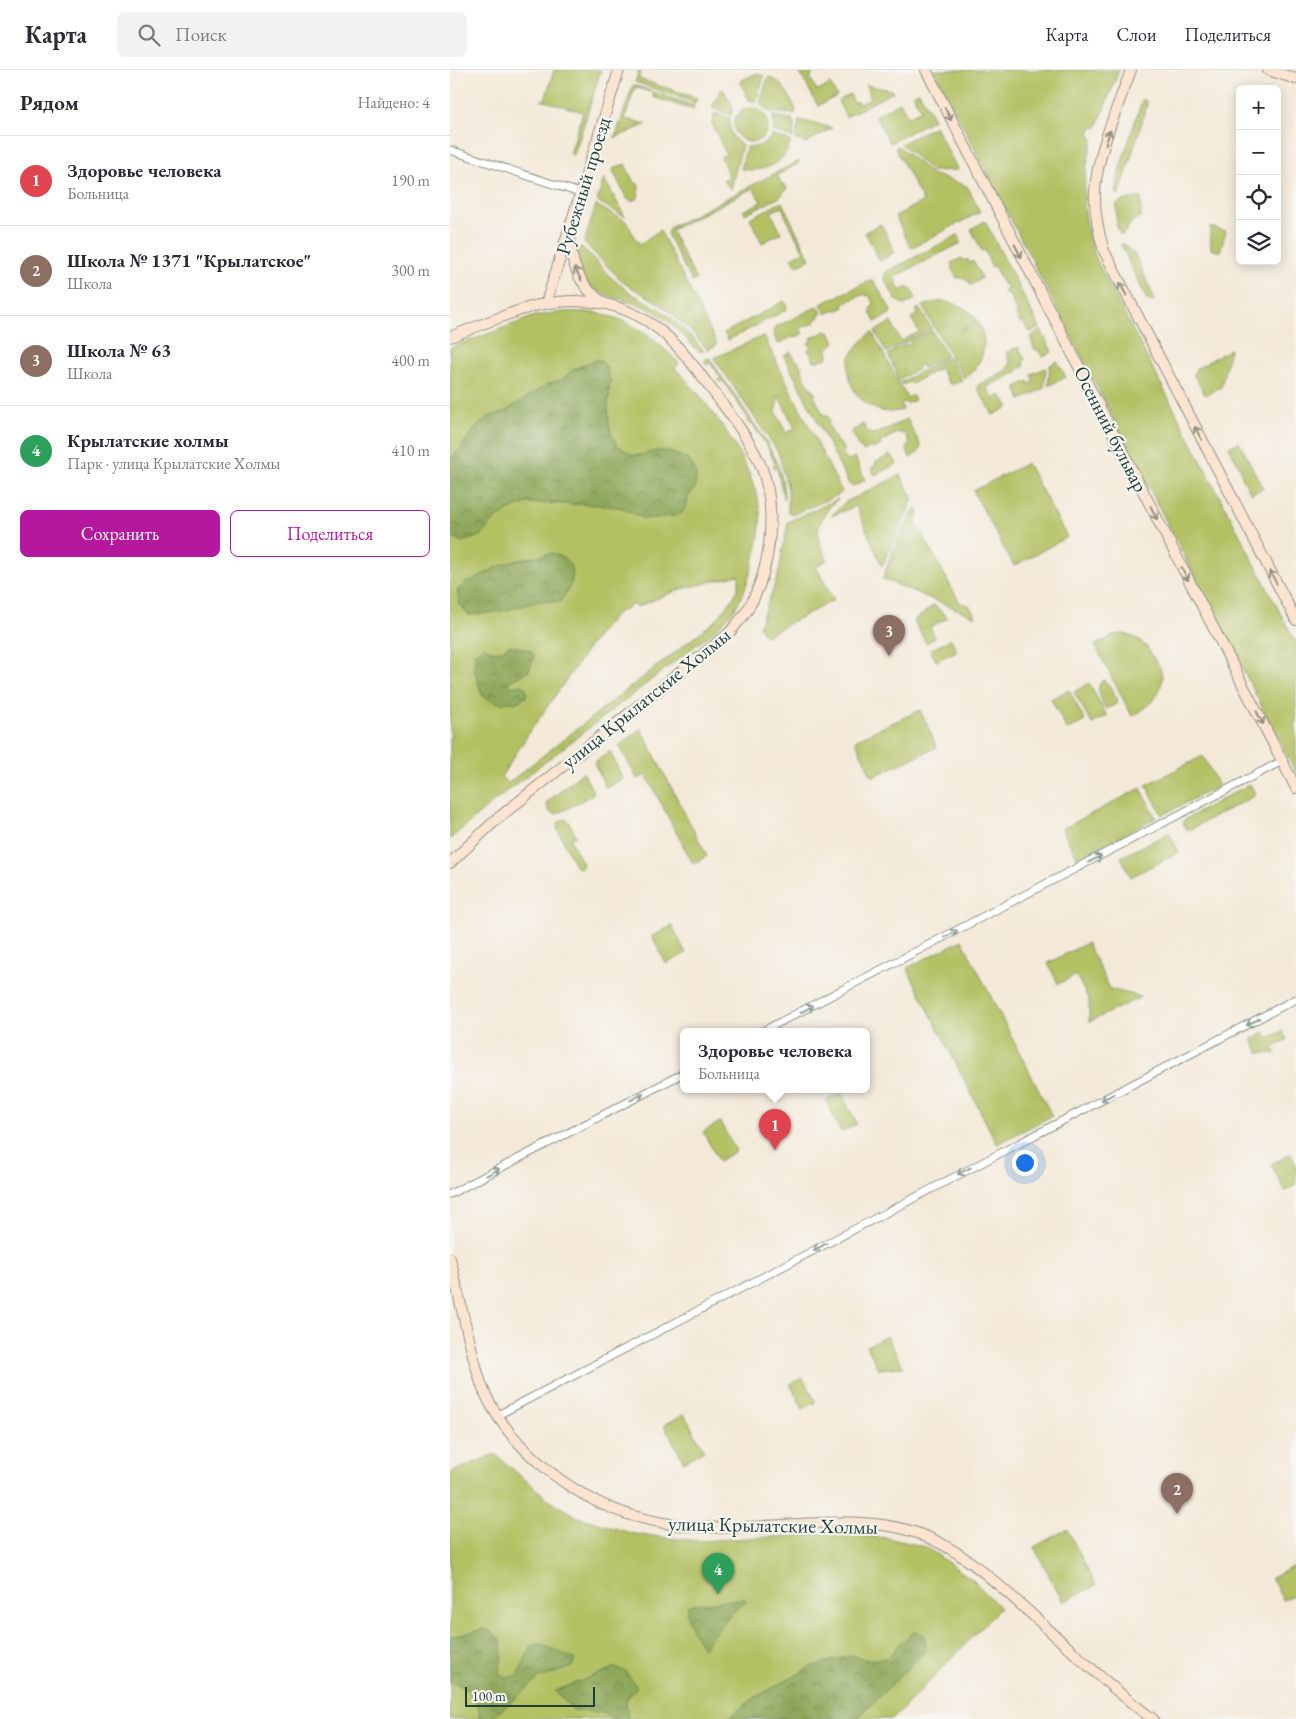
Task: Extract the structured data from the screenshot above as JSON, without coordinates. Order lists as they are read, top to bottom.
{
  "streets": {
    "street": ["Рубежный проезд", "Осенний бульвар", "улица Крылатские Холмы"]
  },
  "crossings": [
    ["Рубежный проезд", "улица Крылатские Холмы"]
  ],
  "scale_bar": "100 m",
  "page": {
    "header": "Карта",
    "search": "Поиск",
    "nav": ["Карта", "Слои", "Поделиться"],
    "heading": ["Рядом", "Найдено: 4"],
    "map_buttons": ["+", "−"],
    "list": [
      {
        "mark": "1",
        "name": "Здоровье человека",
        "note": "Больница",
        "value": "190 m"
      },
      {
        "mark": "2",
        "name": "Школа № 1371 \"Крылатское\"",
        "note": "Школа",
        "value": "300 m"
      },
      {
        "mark": "3",
        "name": "Школа № 63",
        "note": "Школа",
        "value": "400 m"
      },
      {
        "mark": "4",
        "name": "Крылатские холмы",
        "note": "Парк · улица Крылатские Холмы",
        "value": "410 m"
      }
    ],
    "buttons": ["Сохранить", "Поделиться"],
    "pins": [
      "3",
      "1",
      "2",
      "4"
    ],
    "popup": ["Здоровье человека", "Больница"],
    "scale": "100 m"
  }
}
